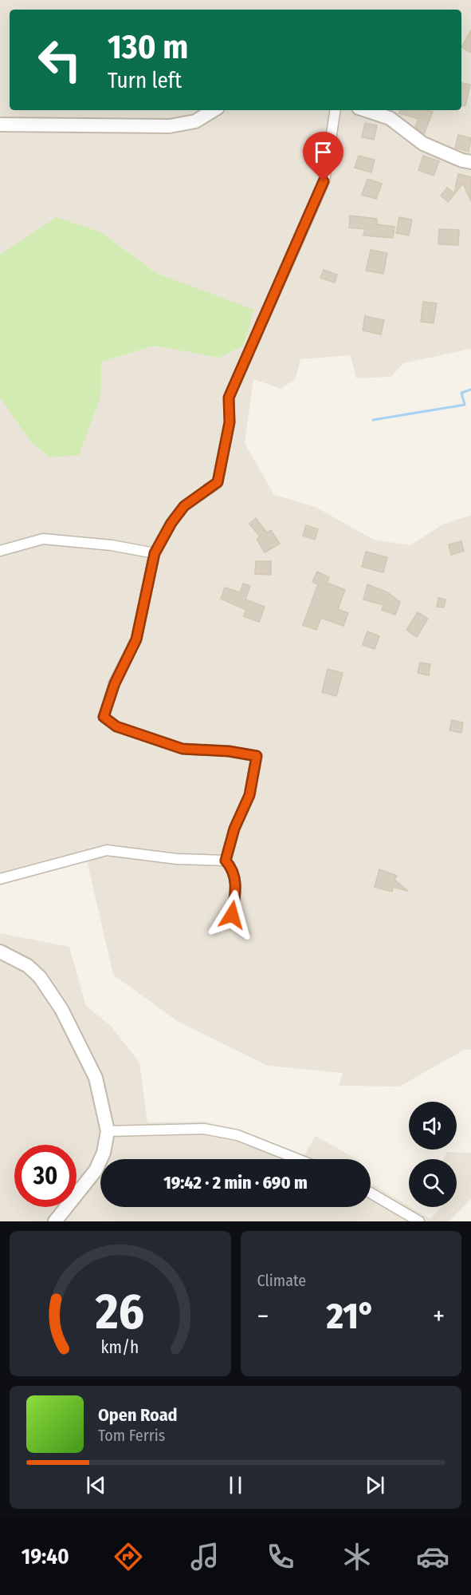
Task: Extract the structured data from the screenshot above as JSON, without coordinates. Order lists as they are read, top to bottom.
{
  "page": {
    "turn": ["130 m", "Turn left"],
    "limit": "30",
    "trip": "19:42 · 2 min · 690 m",
    "tile": "Climate",
    "heat": ["−", "21°", "+"],
    "song": ["Open Road", "Tom Ferris"],
    "tabs": "19:40",
    "gauge": ["26", "km/h"]
  }
}
